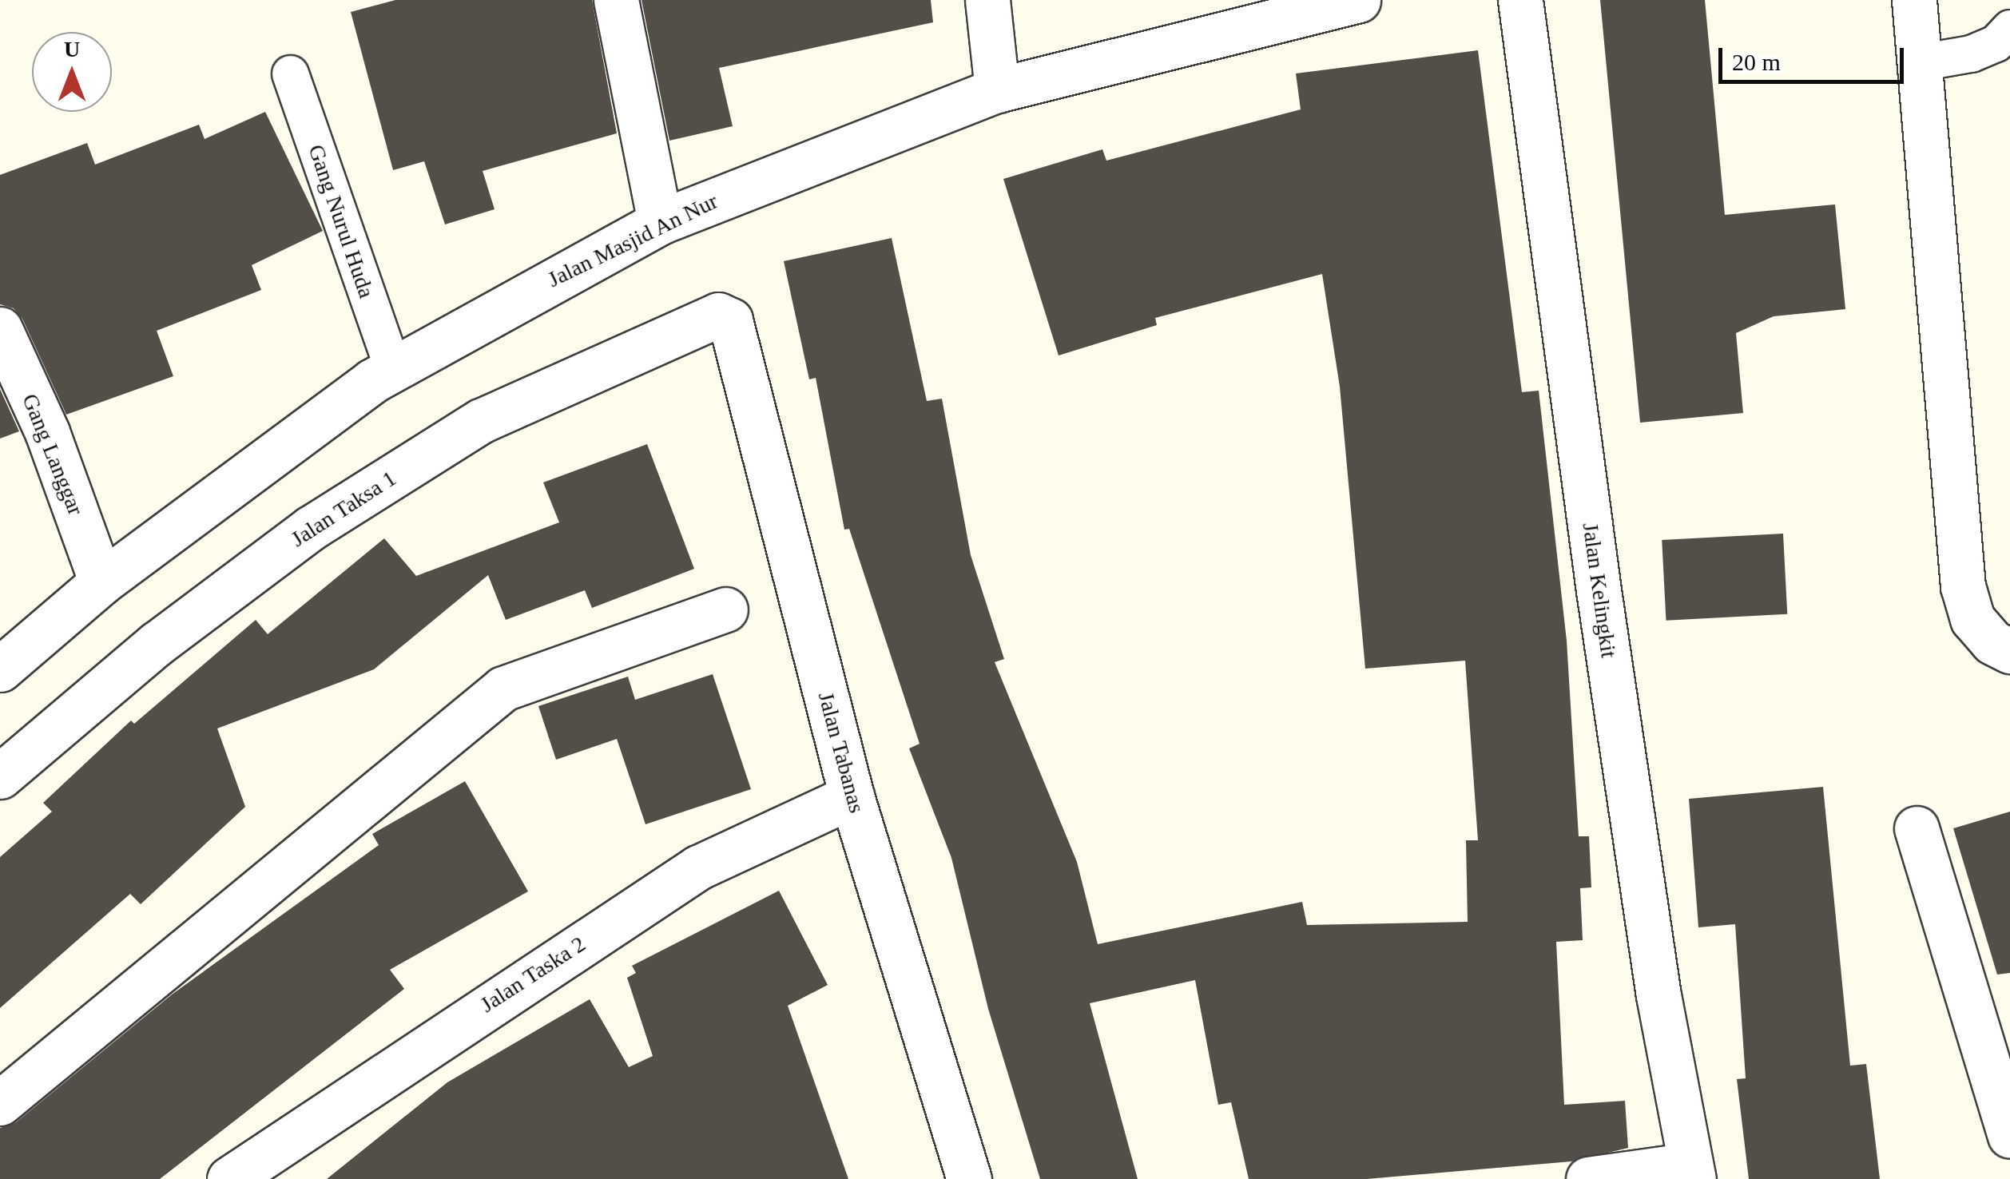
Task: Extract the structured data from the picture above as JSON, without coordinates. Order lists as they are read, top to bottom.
{
  "streets": {
    "street": [
      "Jalan Masjid An Nur",
      "Gang Langgar",
      "Jalan Taksa 1",
      "Jalan Kelingkit",
      "Jalan Tabanas",
      "Jalan Taska 2"
    ],
    "lane": ["Gang Nurul Huda"]
  },
  "crossings": [
    ["Gang Nurul Huda", "Jalan Masjid An Nur"],
    ["Jalan Masjid An Nur", "Gang Langgar"],
    ["Jalan Taksa 1", "Jalan Tabanas"],
    ["Jalan Tabanas", "Jalan Taska 2"]
  ],
  "scale_bar": "20 m",
  "north": "top"
}
